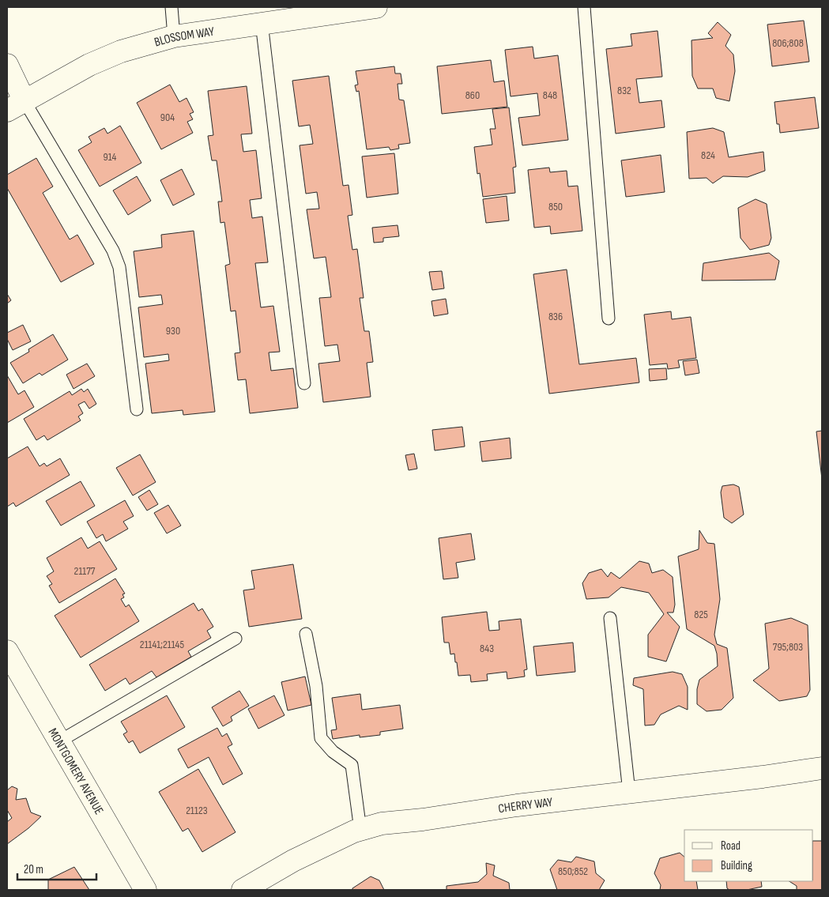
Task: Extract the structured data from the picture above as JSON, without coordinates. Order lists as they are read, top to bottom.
{
  "streets": {
    "street": ["BLOSSOM WAY", "MONTGOMERY AVENUE", "CHERRY WAY"]
  },
  "house_numbers": [
    "806;808",
    "832",
    "860",
    "848",
    "904",
    "824",
    "914",
    "850",
    "836",
    "930",
    "21177",
    "825",
    "21141;21145",
    "795;803",
    "843",
    "21123",
    "850;852"
  ],
  "legend": ["Road", "Building"],
  "scale_bar": "20 m"
}
